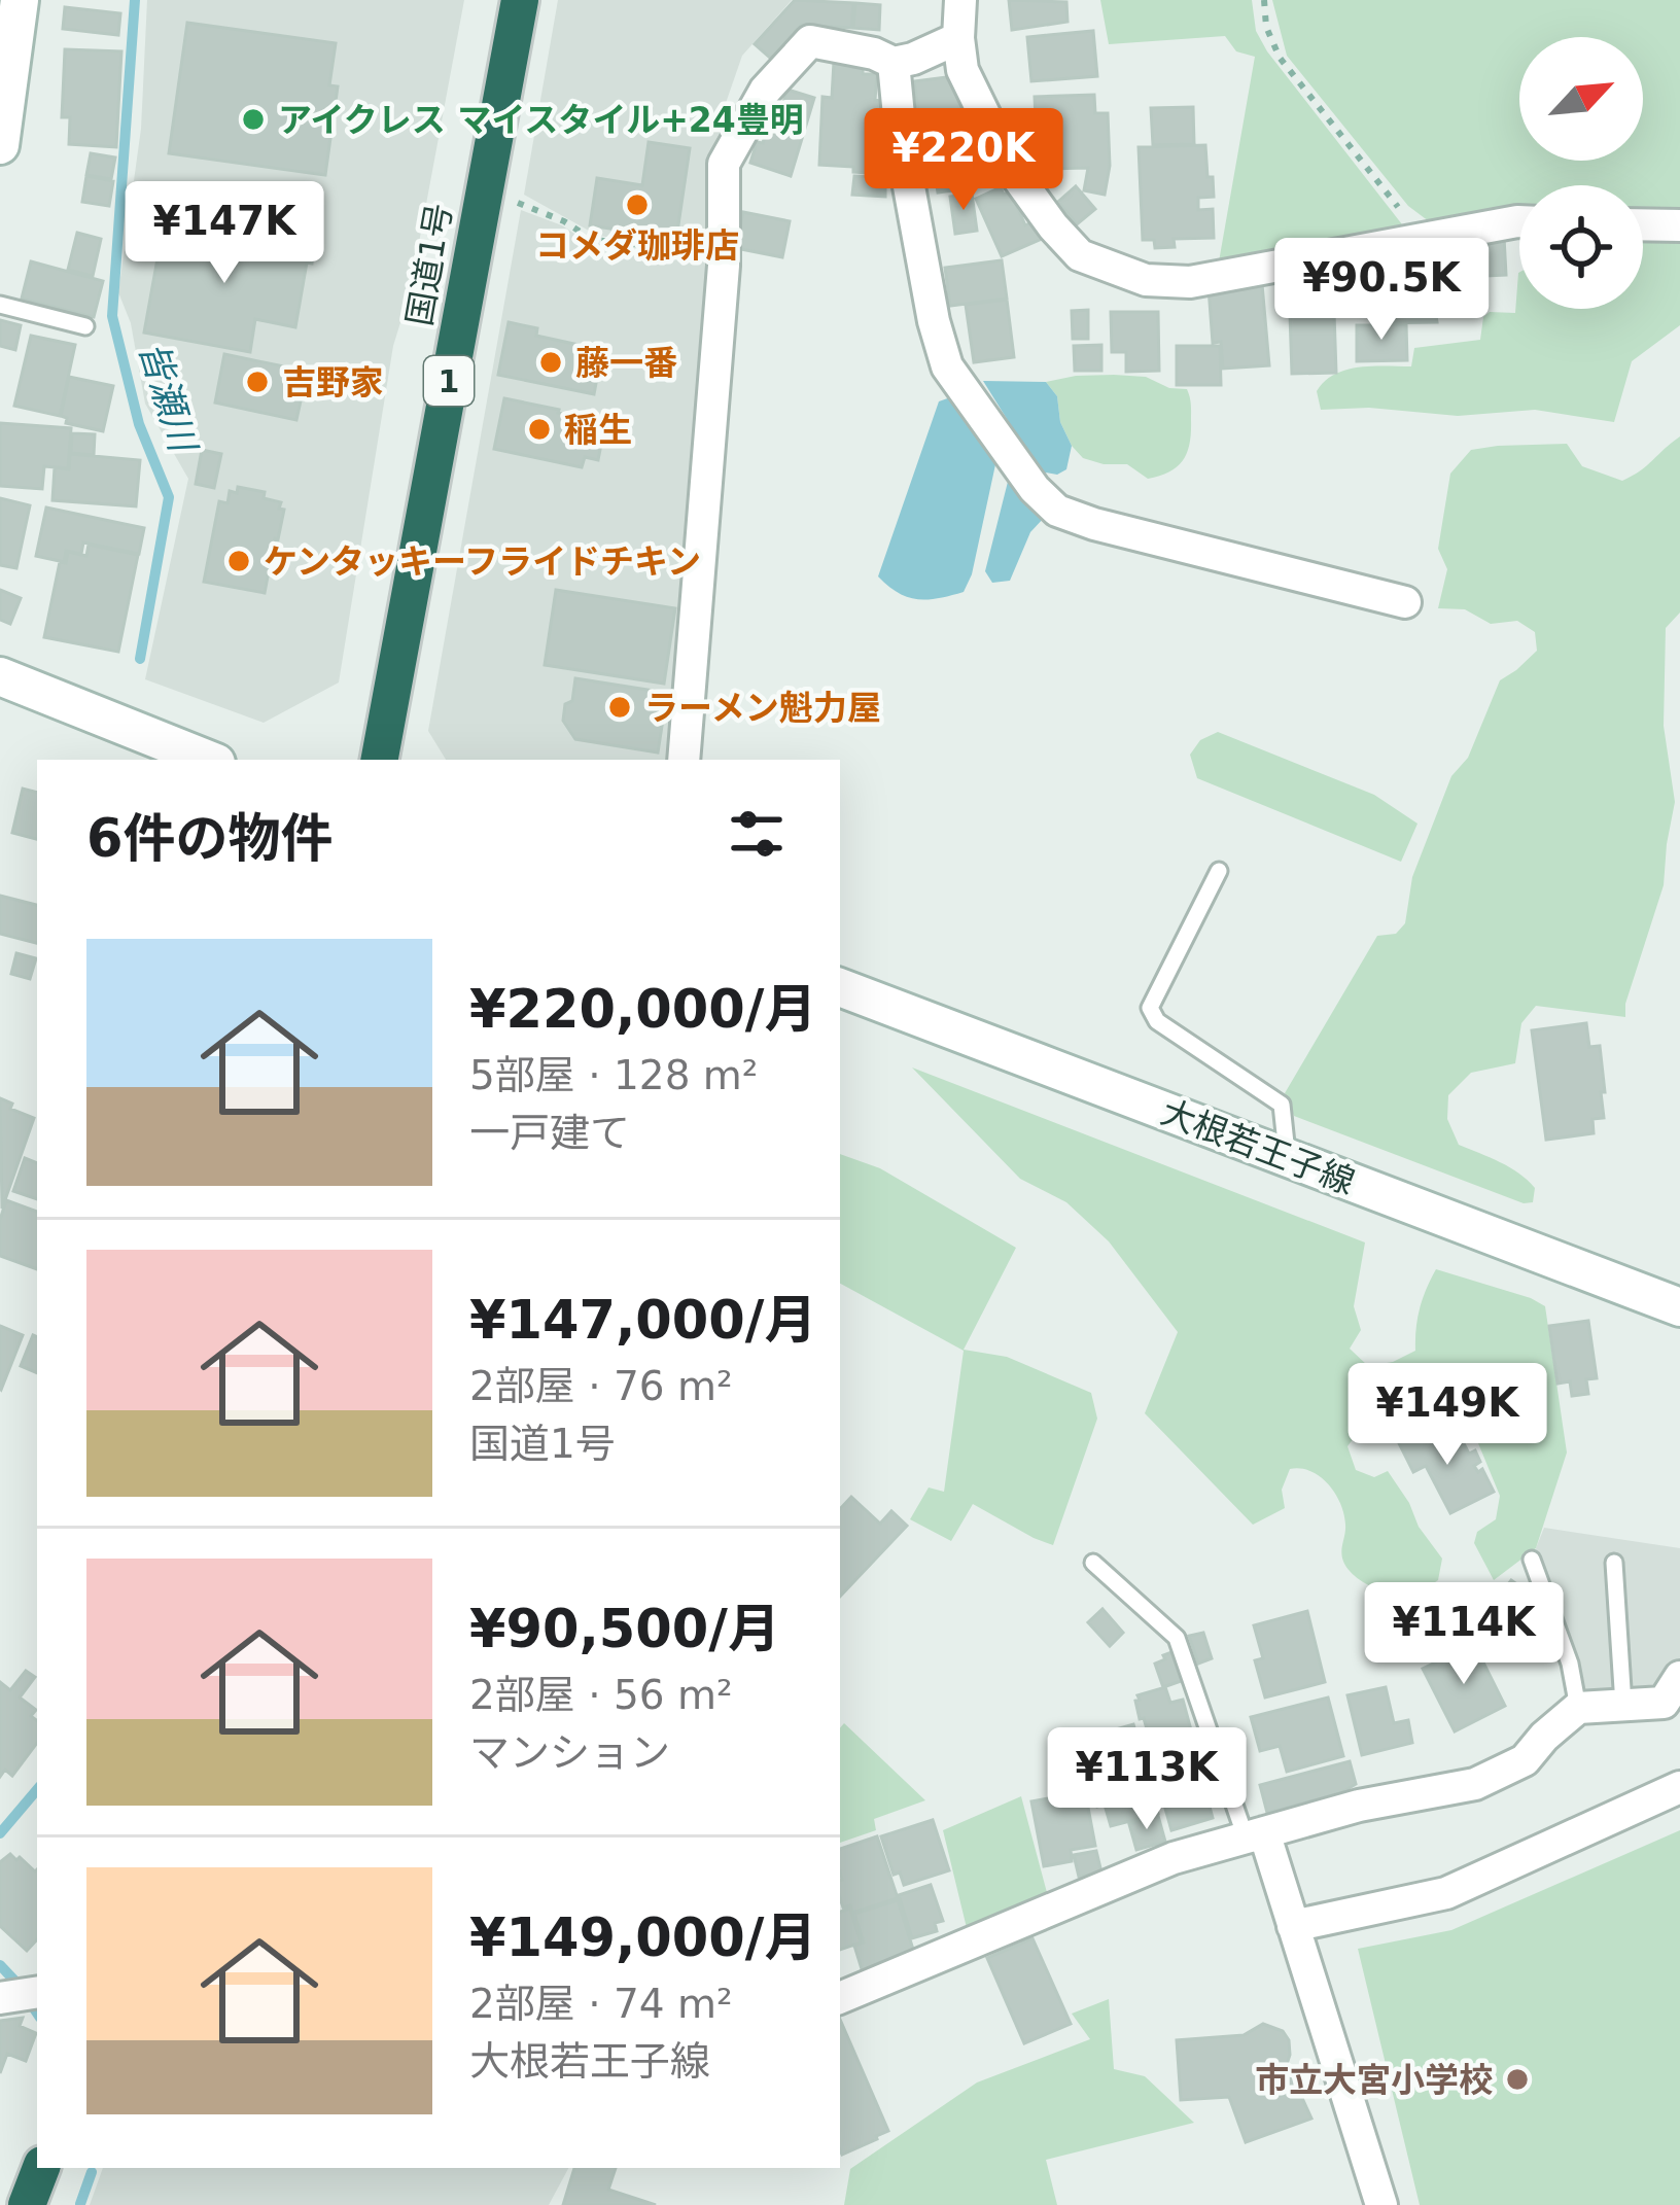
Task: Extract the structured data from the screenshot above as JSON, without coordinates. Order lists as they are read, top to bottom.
{
  "streets": {
    "highway": ["国道1号", "1"],
    "street": ["大根若王子線"]
  },
  "water": ["皆瀬川"],
  "places": [
    "アイクレス マイスタイル+24豊明",
    "コメダ珈琲店",
    "藤一番",
    "吉野家",
    "稲生",
    "ケンタッキーフライドチキン",
    "ラーメン魁力屋",
    "市立大宮小学校"
  ],
  "north": "top right",
  "page": {
    "price": [
      "¥220K",
      "¥147K",
      "¥90.5K",
      "¥149K",
      "¥114K",
      "¥113K"
    ],
    "heading": "6件の物件",
    "list": [
      {
        "name": "¥220,000/月",
        "note": "5部屋 · 128 m² · 一戸建て"
      },
      {
        "name": "¥147,000/月",
        "note": "2部屋 · 76 m² · 国道1号"
      },
      {
        "name": "¥90,500/月",
        "note": "2部屋 · 56 m² · マンション"
      },
      {
        "name": "¥149,000/月",
        "note": "2部屋 · 74 m² · 大根若王子線"
      }
    ]
  }
}
